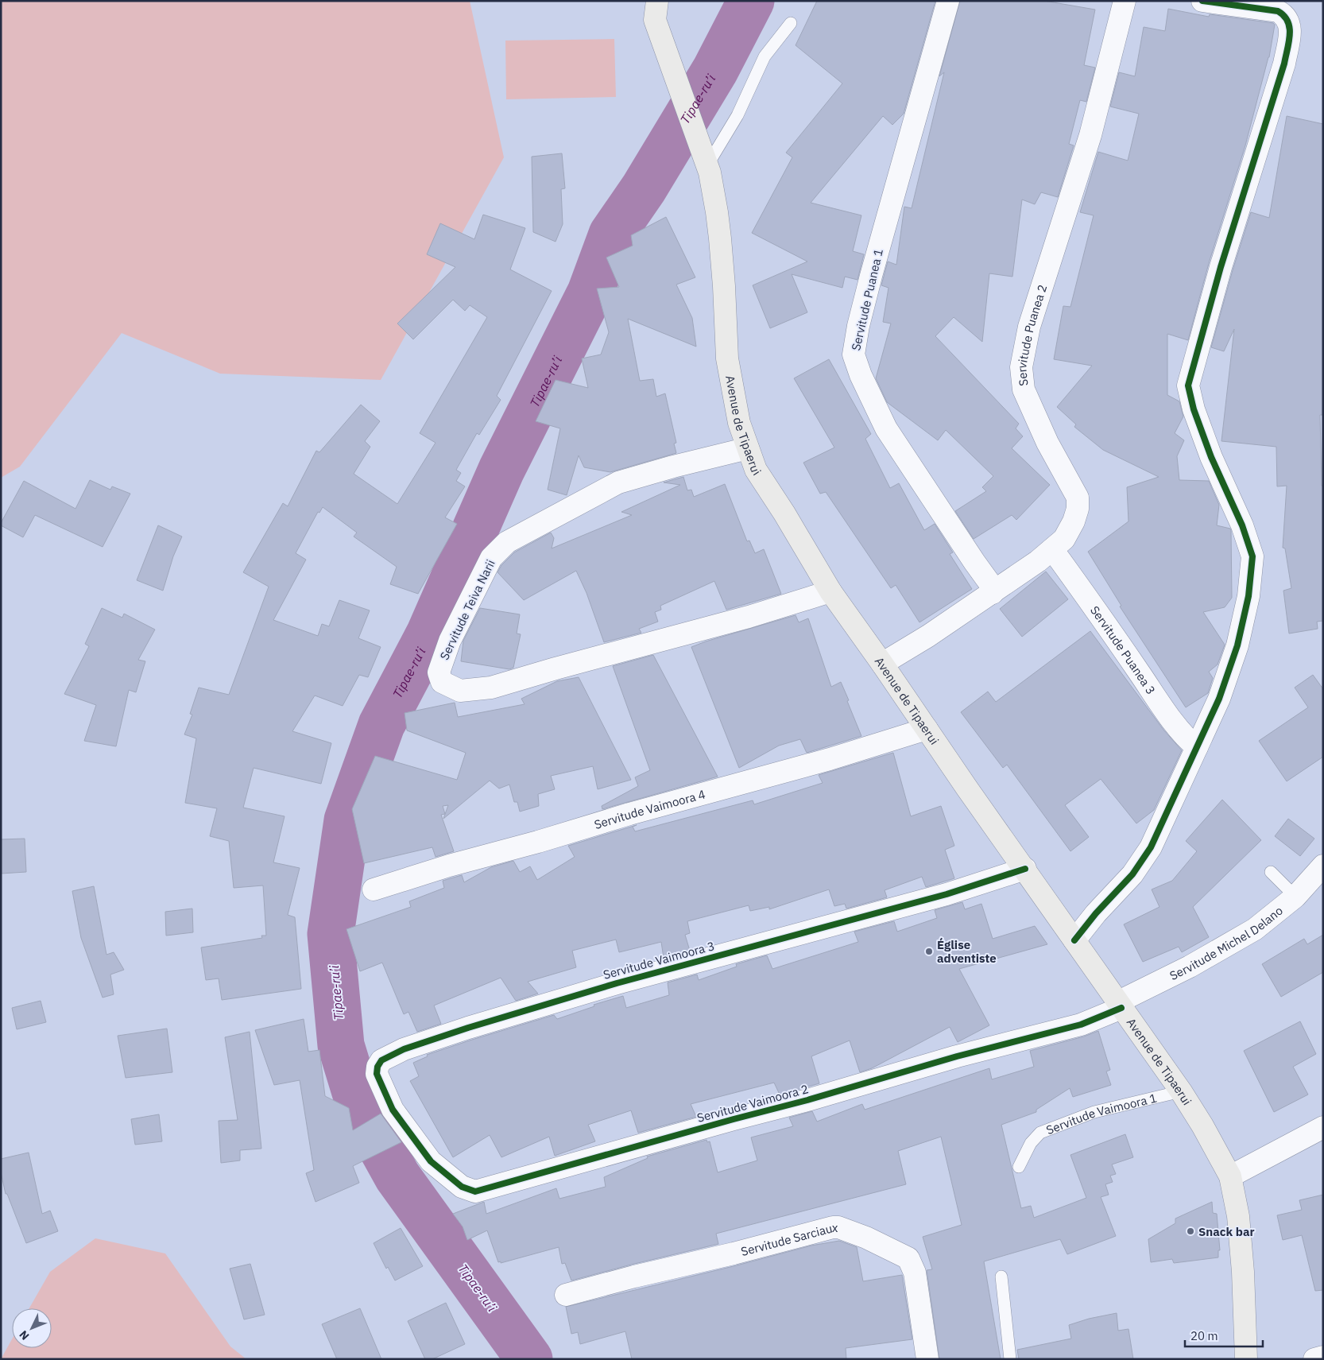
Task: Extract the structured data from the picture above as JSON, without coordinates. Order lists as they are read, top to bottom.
{
  "streets": {
    "main road": ["Avenue de Tipaerui"],
    "street": [
      "Servitude Puanea 1",
      "Servitude Puanea 2",
      "Servitude Teiva Narii",
      "Servitude Puanea 3",
      "Servitude Vaimoora 4",
      "Servitude Michel Delano",
      "Servitude Vaimoora 3",
      "Servitude Vaimoora 2",
      "Servitude Sarciaux"
    ],
    "lane": ["Servitude Vaimoora 1"]
  },
  "crossings": [
    ["Servitude Puanea 1", "Servitude Puanea 2"],
    ["Servitude Puanea 2", "Avenue de Tipaerui"],
    ["Servitude Puanea 2", "Servitude Puanea 3"],
    ["Avenue de Tipaerui", "Servitude Teiva Narii"],
    ["Avenue de Tipaerui", "Servitude Vaimoora 4"],
    ["Avenue de Tipaerui", "Servitude Michel Delano"],
    ["Avenue de Tipaerui", "Servitude Vaimoora 3"],
    ["Avenue de Tipaerui", "Servitude Vaimoora 2"],
    ["Avenue de Tipaerui", "Servitude Vaimoora 1"],
    ["Servitude Michel Delano", "Servitude Vaimoora 2"],
    ["Servitude Vaimoora 3", "Servitude Vaimoora 2"]
  ],
  "water": ["Tipae-ru’i"],
  "places": ["Église adventiste", "Snack bar"],
  "scale_bar": "20 m",
  "north": "bottom left"
}
